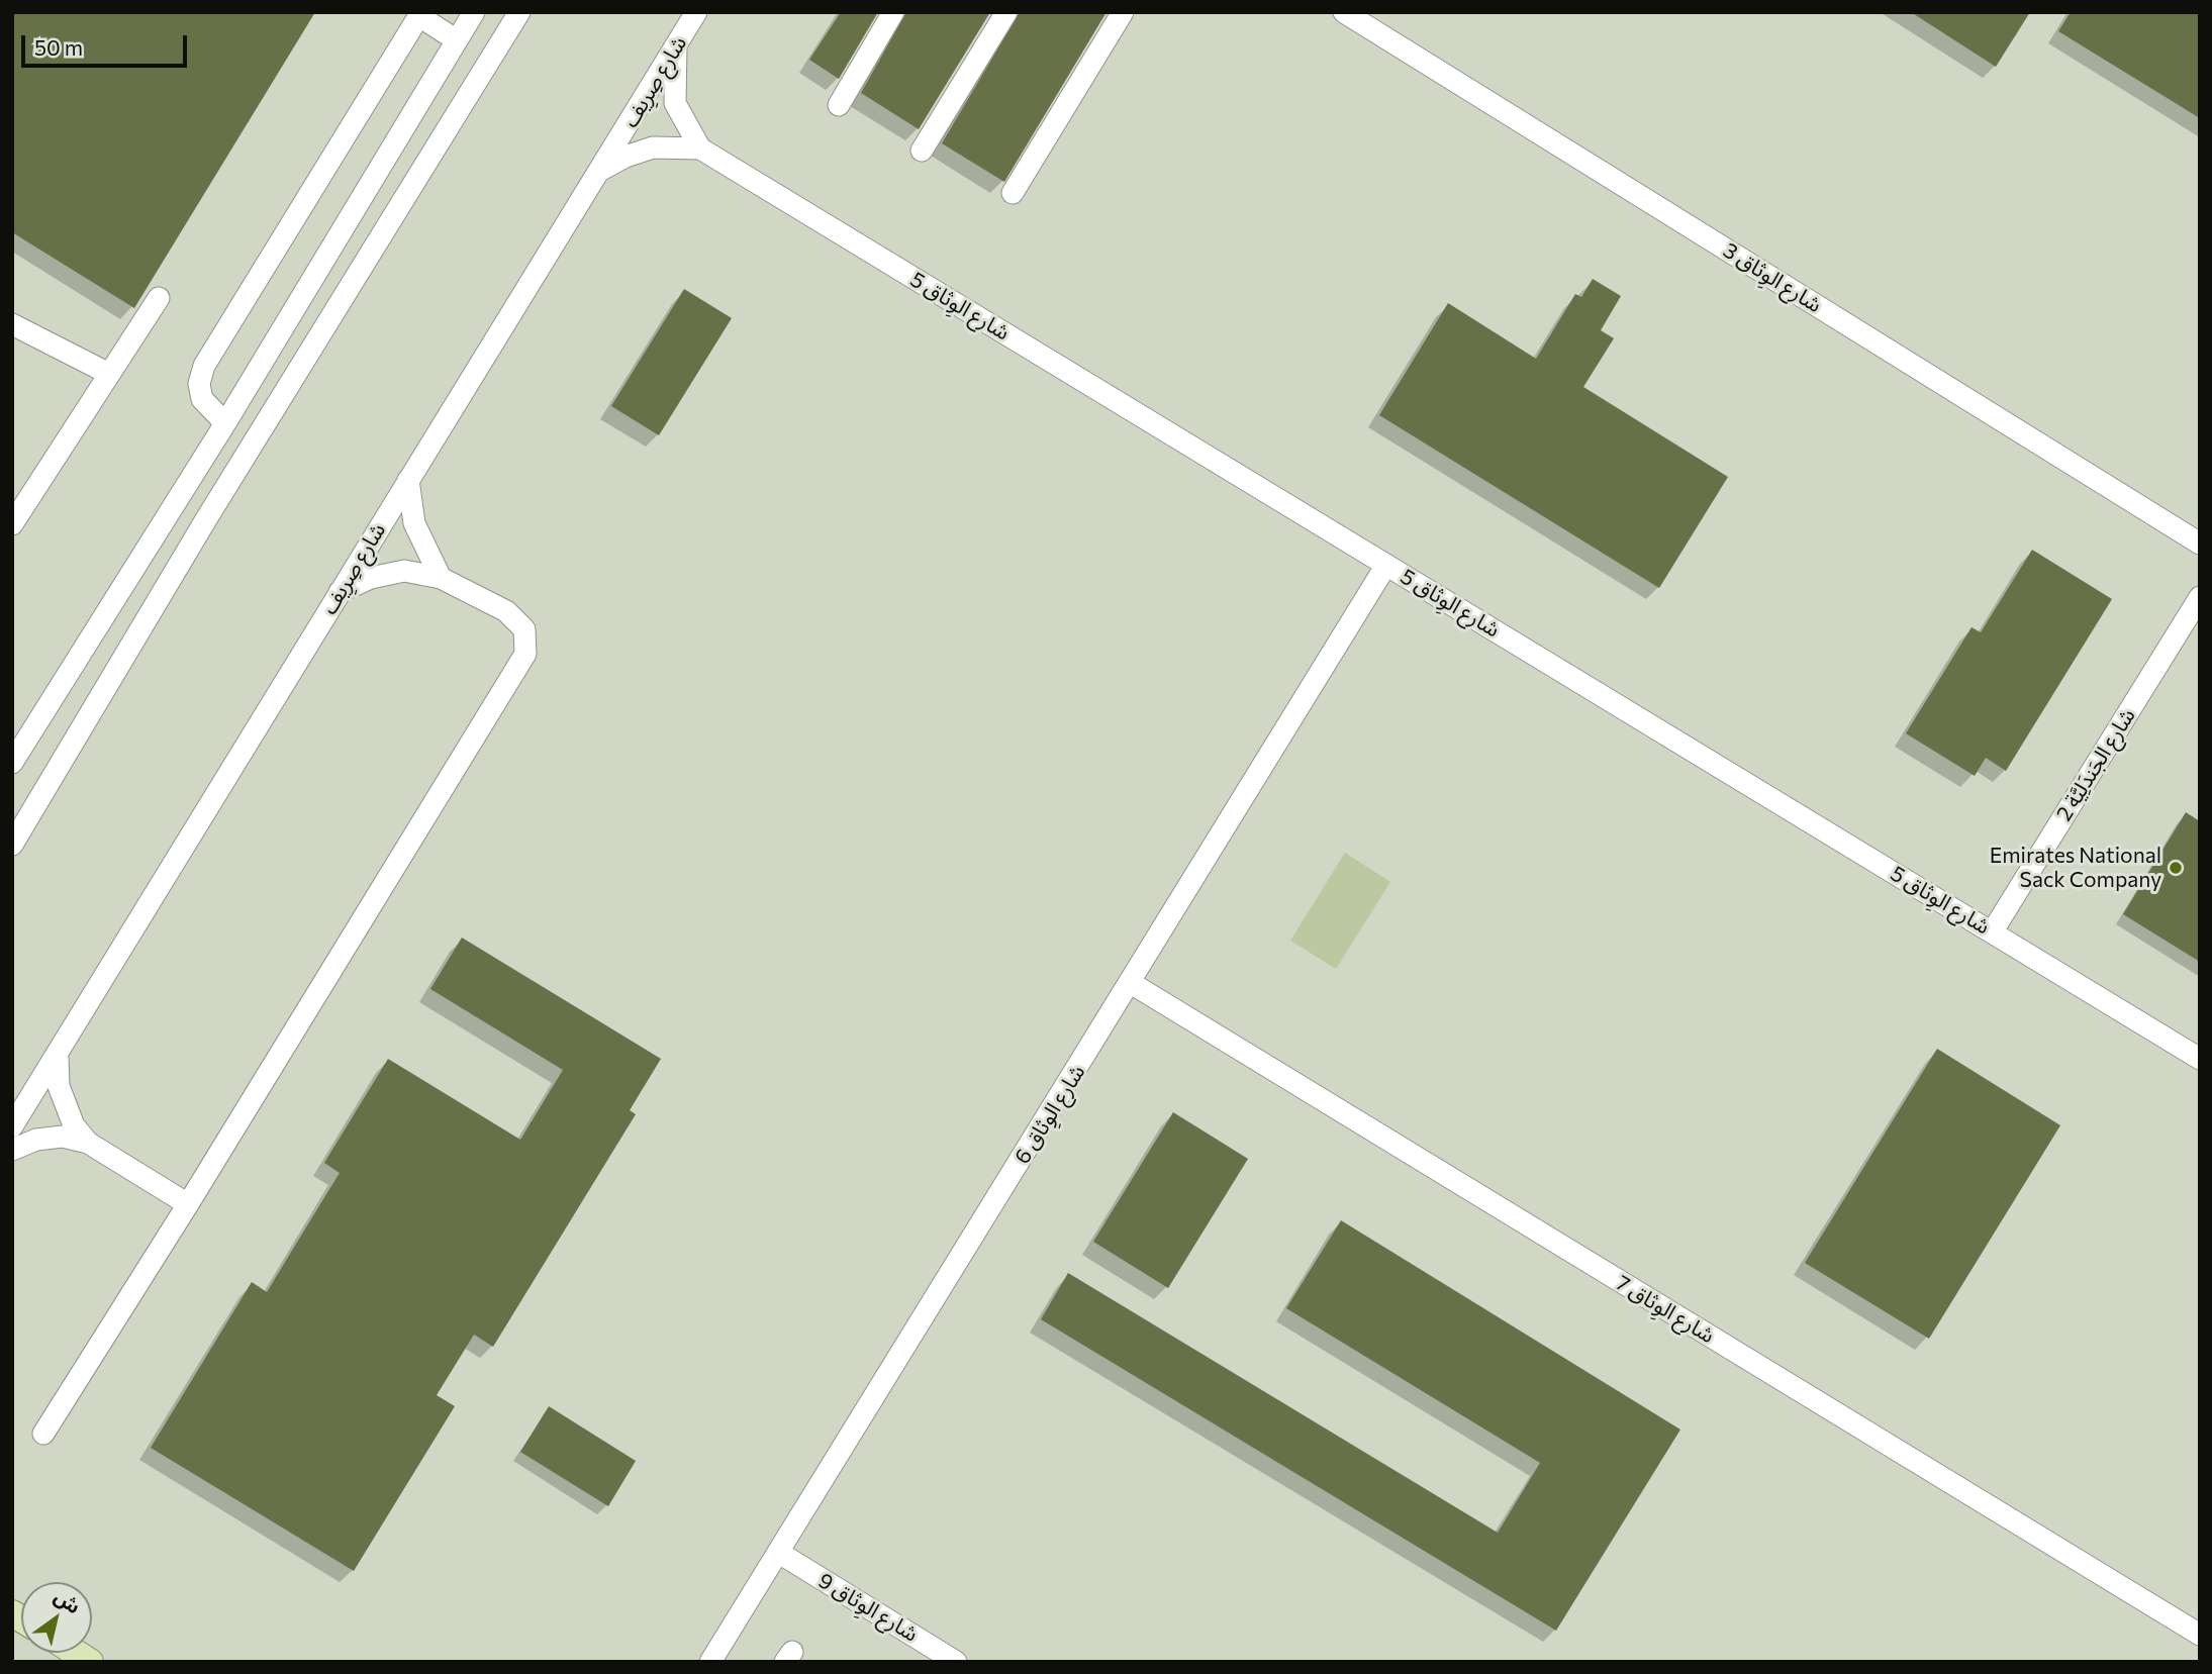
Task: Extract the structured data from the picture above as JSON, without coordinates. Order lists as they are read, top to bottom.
{
  "streets": {
    "street": [
      "شارع صِرِيف",
      "شارع الوِثاق 3",
      "شارع الوِثاق 5",
      "شارع الجَندَلِيَّة 2",
      "شارع الوِثاق 6",
      "شارع الوِثاق 7",
      "شارع الوِثاق 9"
    ]
  },
  "crossings": [
    ["شارع صِرِيف", "شارع الوِثاق 5"],
    ["شارع الوِثاق 5", "شارع الجَندَلِيَّة 2"],
    ["شارع الوِثاق 5", "شارع الوِثاق 6"],
    ["شارع الوِثاق 6", "شارع الوِثاق 7"],
    ["شارع الوِثاق 6", "شارع الوِثاق 9"]
  ],
  "places": ["Emirates National Sack Company"],
  "scale_bar": "50 m",
  "north": "top right"
}
